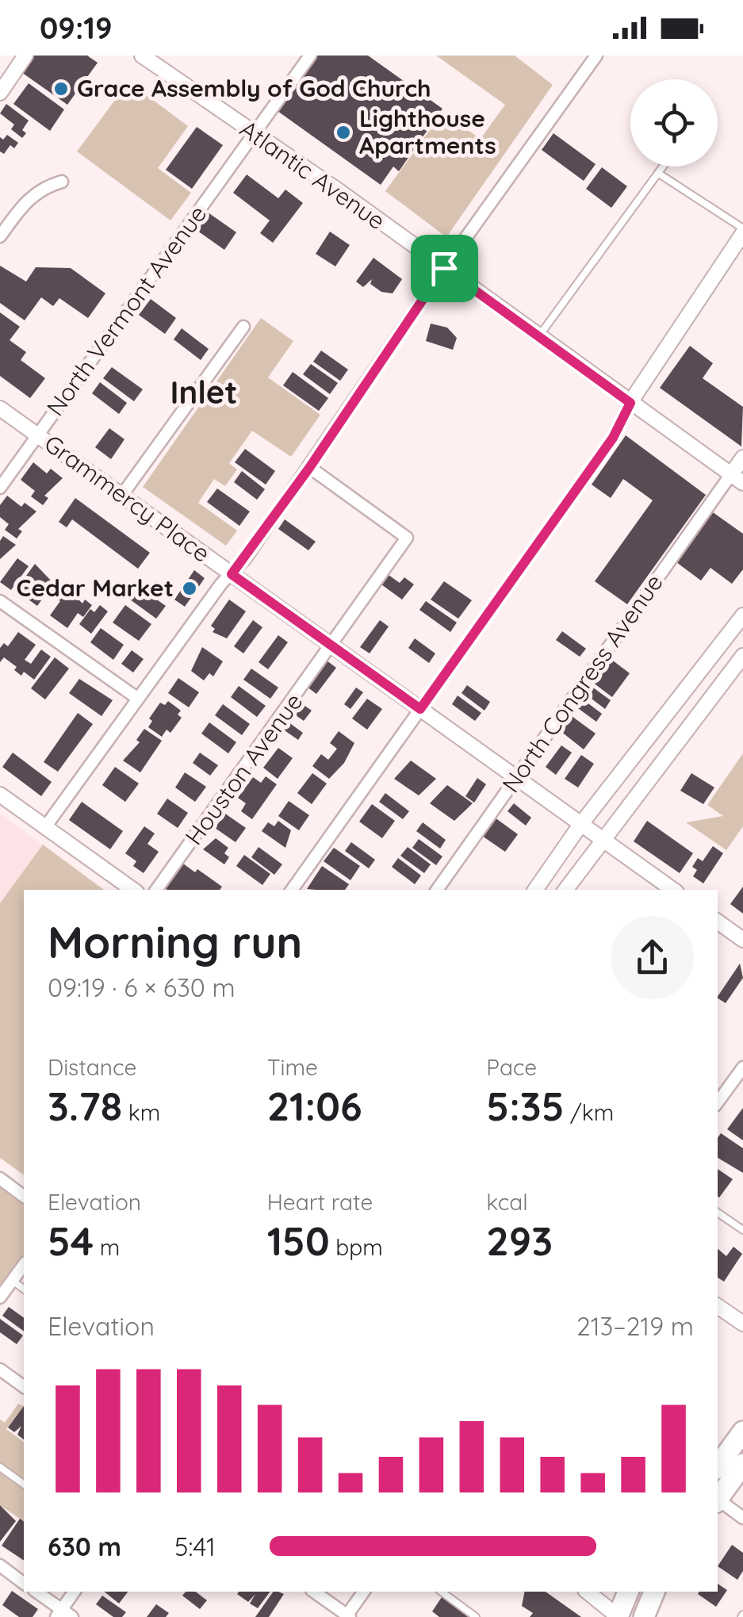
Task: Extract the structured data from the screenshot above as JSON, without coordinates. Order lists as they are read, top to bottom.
{
  "streets": {
    "street": [
      "Atlantic Avenue",
      "North Vermont Avenue",
      "Grammercy Place",
      "North Congress Avenue",
      "Houston Avenue"
    ]
  },
  "crossings": [
    ["Atlantic Avenue", "North Vermont Avenue"],
    ["Atlantic Avenue", "North Congress Avenue"],
    ["North Vermont Avenue", "Grammercy Place"],
    ["Grammercy Place", "North Congress Avenue"],
    ["Grammercy Place", "Houston Avenue"]
  ],
  "districts": ["Inlet"],
  "places": ["Grace Assembly of God Church", "Lighthouse Apartments", "Cedar Market"],
  "page": {
    "status": "09:19",
    "heading": ["Morning run", "09:19 · 6 × 630 m"],
    "stats": [
      ["Distance", "3.78 km"],
      ["Time", "21:06"],
      ["Pace", "5:35 /km"],
      ["Elevation", "54 m"],
      ["Heart rate", "150 bpm"],
      ["kcal", "293"]
    ],
    "chart": ["Elevation", "213–219 m"],
    "list": [
      {
        "name": "630 m",
        "note": "5:41"
      }
    ]
  }
}
